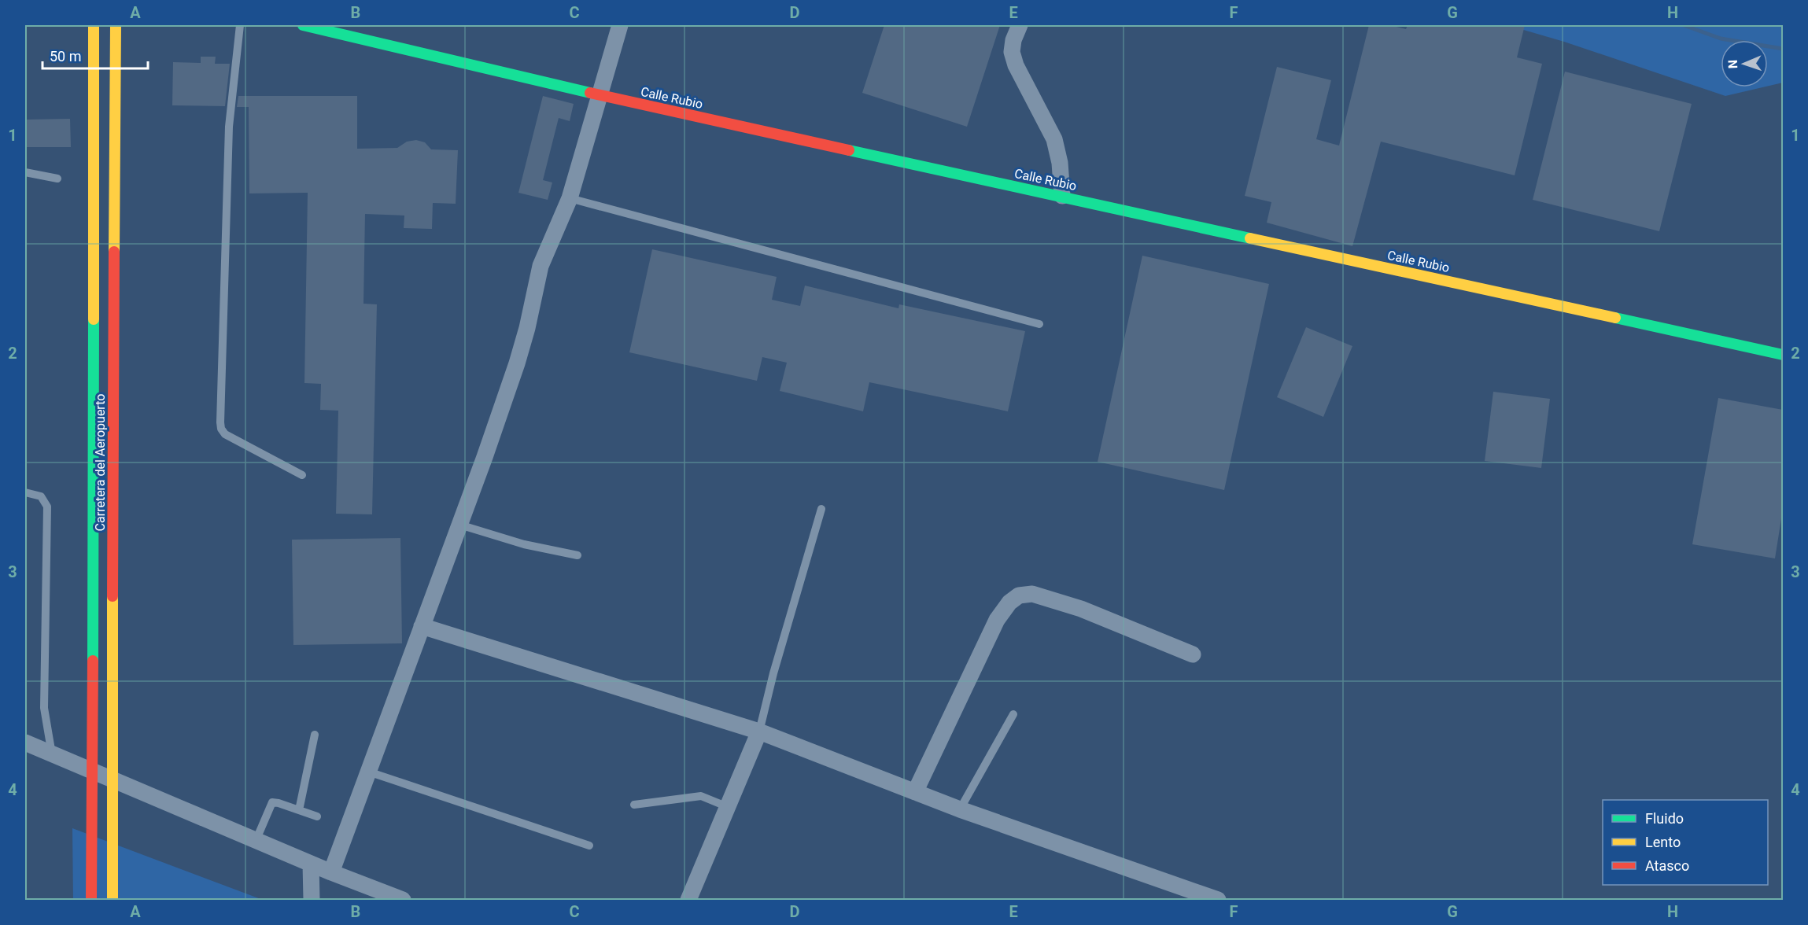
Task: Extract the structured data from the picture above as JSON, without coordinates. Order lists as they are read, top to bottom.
{
  "streets": {
    "main road": ["Calle Rubio", "Carretera del Aeropuerto"]
  },
  "legend": ["Fluido", "Lento", "Atasco"],
  "scale_bar": "50 m",
  "north": "left",
  "grid": {
    "columns": [
      "A",
      "B",
      "C",
      "D",
      "E",
      "F",
      "G",
      "H"
    ],
    "rows": [
      "1",
      "2",
      "3",
      "4"
    ]
  }
}
